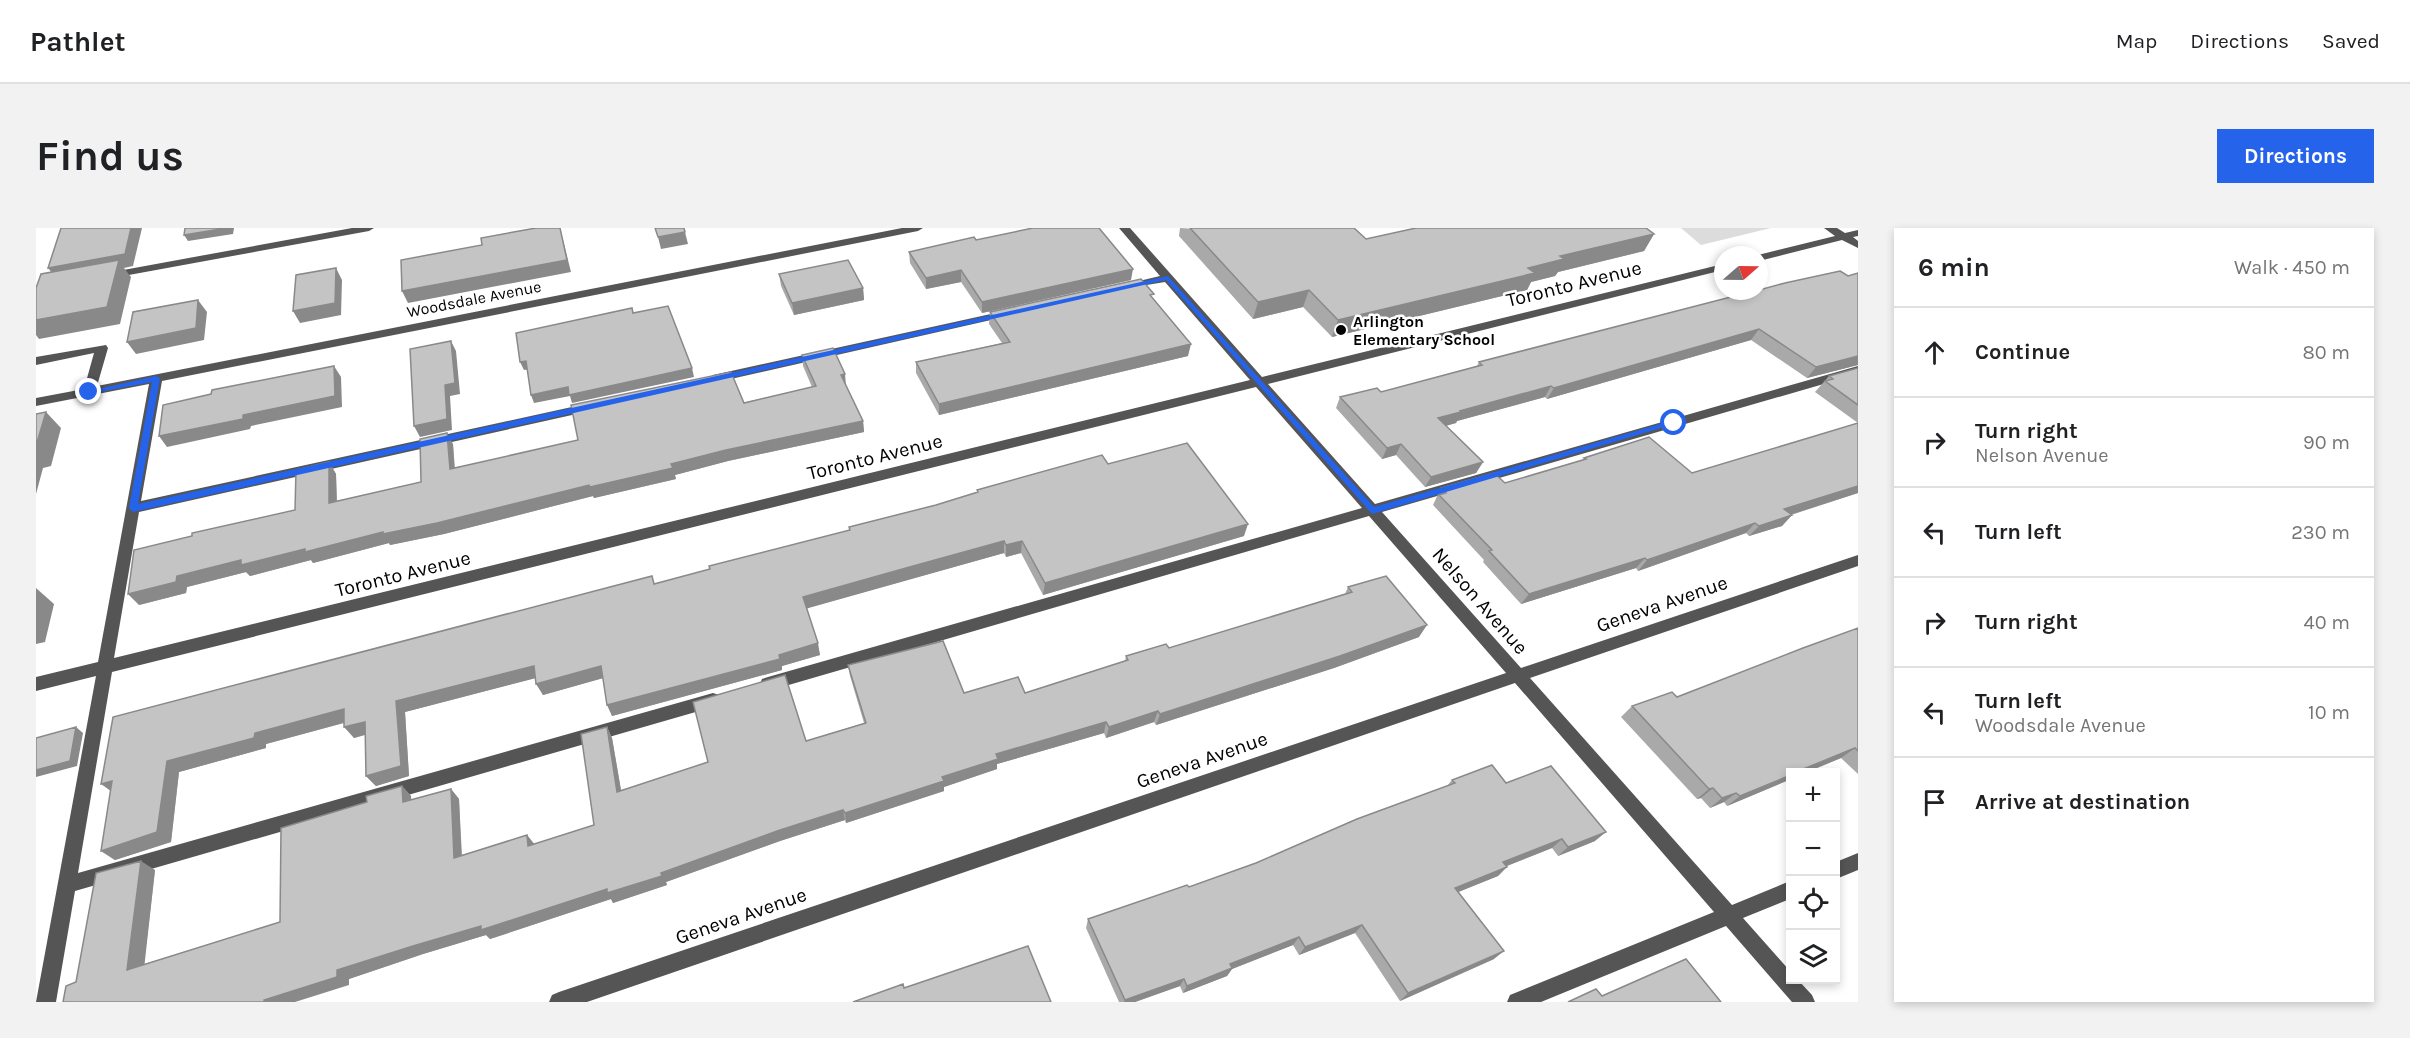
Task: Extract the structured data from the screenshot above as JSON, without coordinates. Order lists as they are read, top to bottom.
{
  "streets": {
    "street": [
      "Toronto Avenue",
      "Woodsdale Avenue",
      "Nelson Avenue",
      "Geneva Avenue"
    ]
  },
  "crossings": [
    ["Toronto Avenue", "Nelson Avenue"],
    ["Nelson Avenue", "Geneva Avenue"]
  ],
  "places": ["Arlington Elementary School"],
  "north": "right",
  "page": {
    "header": "Pathlet",
    "nav": ["Map", "Directions", "Saved"],
    "buttons": "Directions",
    "title": "Find us",
    "heading": ["6 min", "Walk · 450 m"],
    "list": [
      ["Continue", "80 m"],
      ["Turn right", "Nelson Avenue", "90 m"],
      ["Turn left", "230 m"],
      ["Turn right", "40 m"],
      ["Turn left", "Woodsdale Avenue", "10 m"],
      "Arrive at destination"
    ],
    "map_buttons": ["+", "−"]
  }
}
